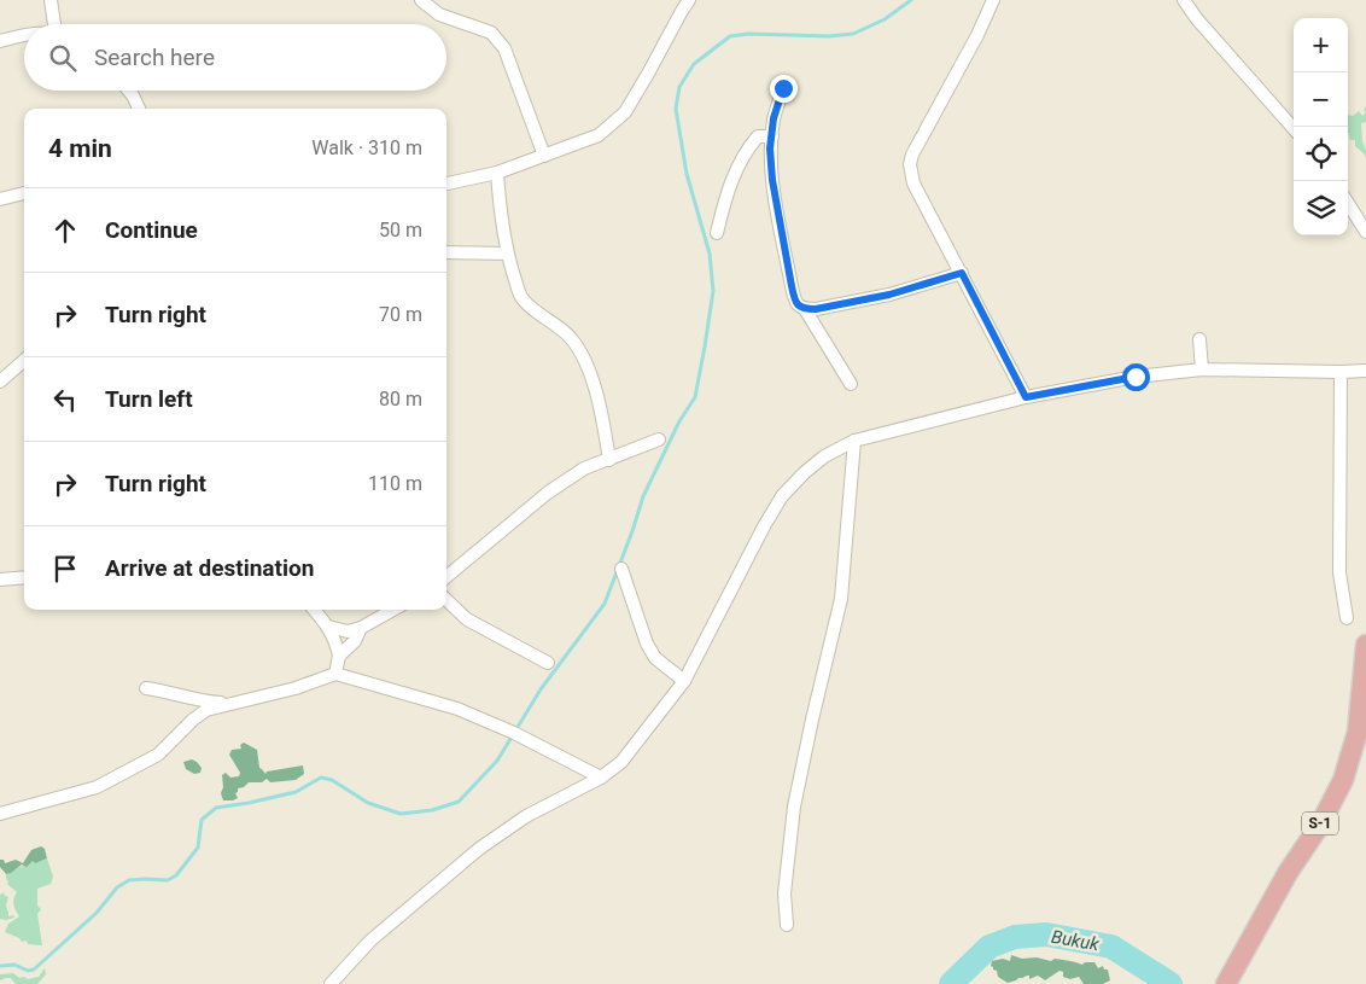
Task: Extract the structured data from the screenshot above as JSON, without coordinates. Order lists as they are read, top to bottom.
{
  "streets": {
    "main road": ["S-1"]
  },
  "water": ["Bukuk"],
  "page": {
    "map_buttons": ["+", "−"],
    "search": "Search here",
    "heading": ["4 min", "Walk · 310 m"],
    "list": [
      ["Continue", "50 m"],
      ["Turn right", "70 m"],
      ["Turn left", "80 m"],
      ["Turn right", "110 m"],
      "Arrive at destination"
    ]
  }
}
